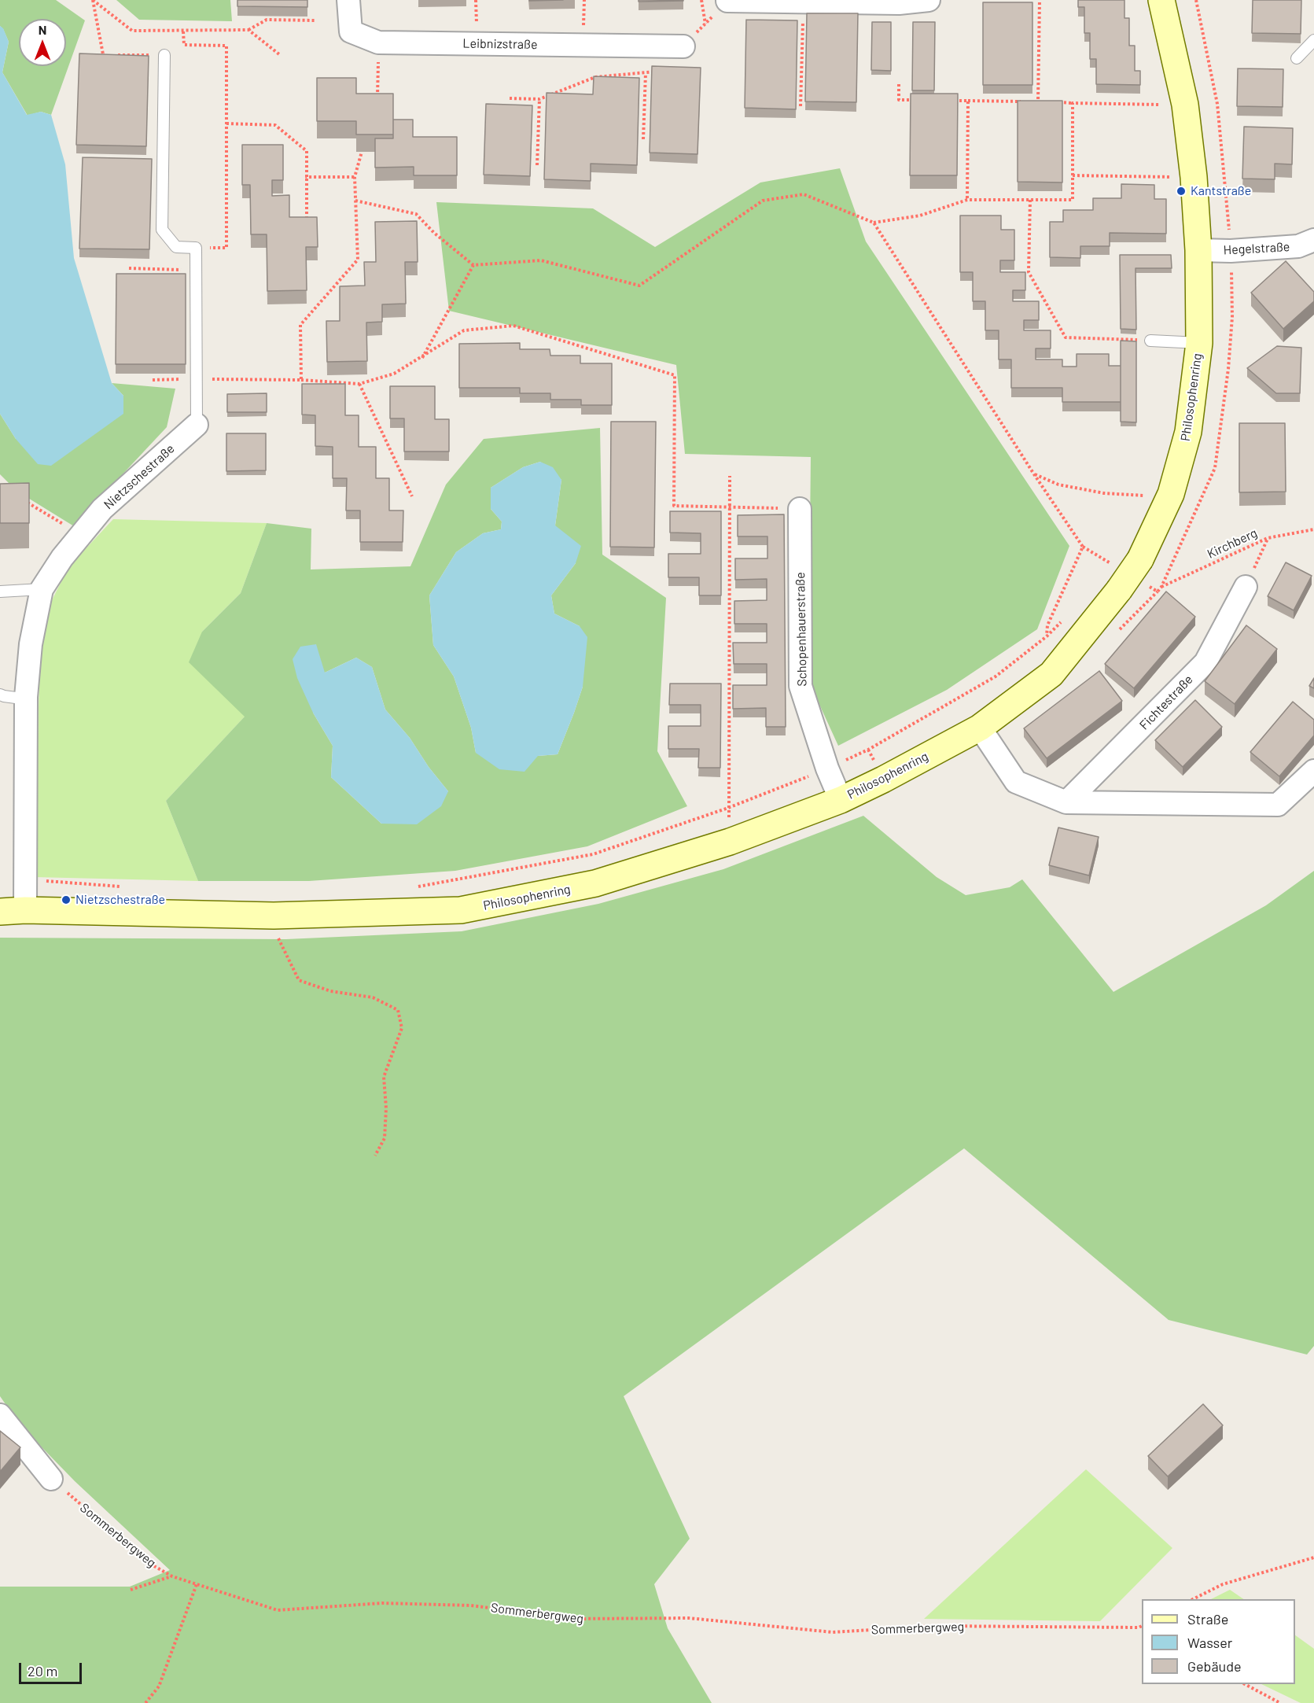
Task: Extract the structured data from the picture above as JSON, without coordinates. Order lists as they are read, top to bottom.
{
  "streets": {
    "street": [
      "Leibnizstraße",
      "Hegelstraße",
      "Philosophenring",
      "Nietzschestraße",
      "Schopenhauerstraße",
      "Fichtestraße"
    ],
    "path": ["Kirchberg", "Sommerbergweg"]
  },
  "crossings": [
    ["Hegelstraße", "Philosophenring"],
    ["Philosophenring", "Nietzschestraße"],
    ["Philosophenring", "Schopenhauerstraße"]
  ],
  "places": ["Kantstraße", "Nietzschestraße"],
  "legend": ["Straße", "Wasser", "Gebäude"],
  "scale_bar": "20 m",
  "north": "top"
}
